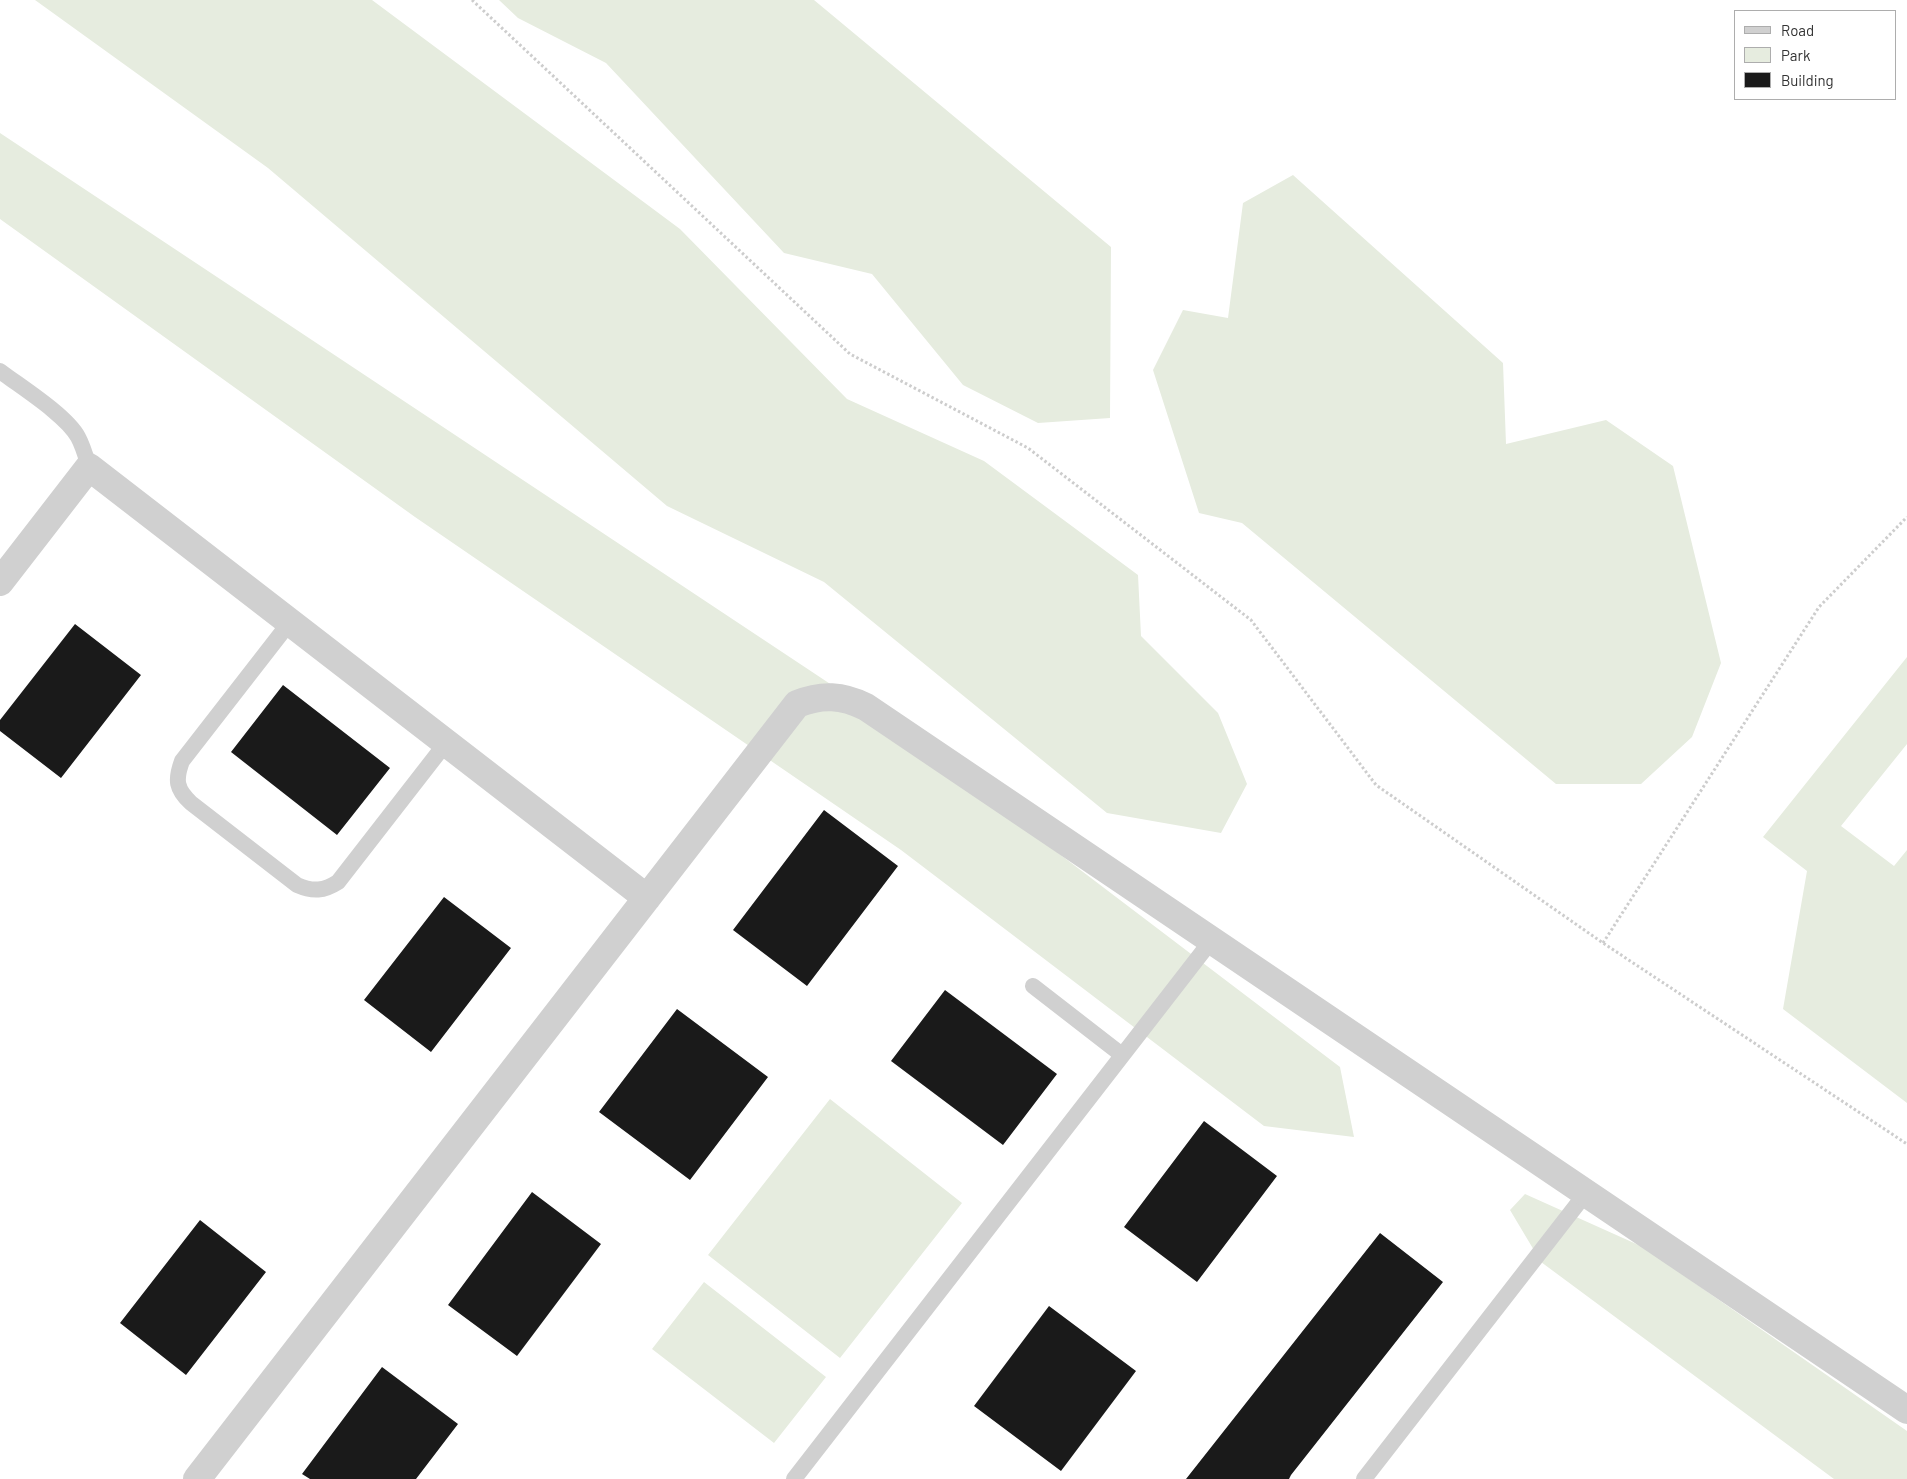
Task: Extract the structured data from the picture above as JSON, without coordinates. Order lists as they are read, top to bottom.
{
  "legend": ["Road", "Park", "Building"]
}
